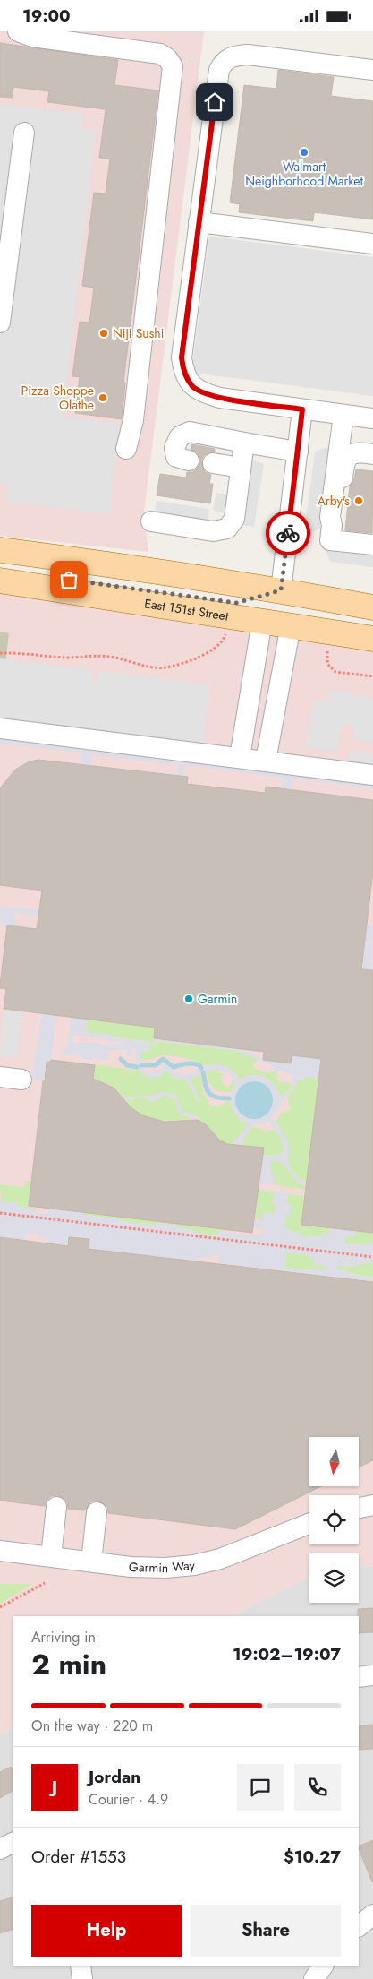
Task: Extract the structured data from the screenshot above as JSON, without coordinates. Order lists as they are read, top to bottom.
{
  "streets": {
    "main road": ["East 151st Street"],
    "street": ["Garmin Way"]
  },
  "places": [
    "Walmart Neighborhood Market",
    "NiJi Sushi",
    "Pizza Shoppe Olathe",
    "Arby's",
    "Garmin"
  ],
  "north": "bottom",
  "page": {
    "status": "19:00",
    "heading": ["2 min", "Arriving in", "19:02–19:07"],
    "panel": [
      "Jordan",
      "Courier · 4.9",
      "Order #1553",
      "$10.27"
    ],
    "bar": "On the way · 220 m",
    "round": "J",
    "buttons": ["Help", "Share"]
  }
}
